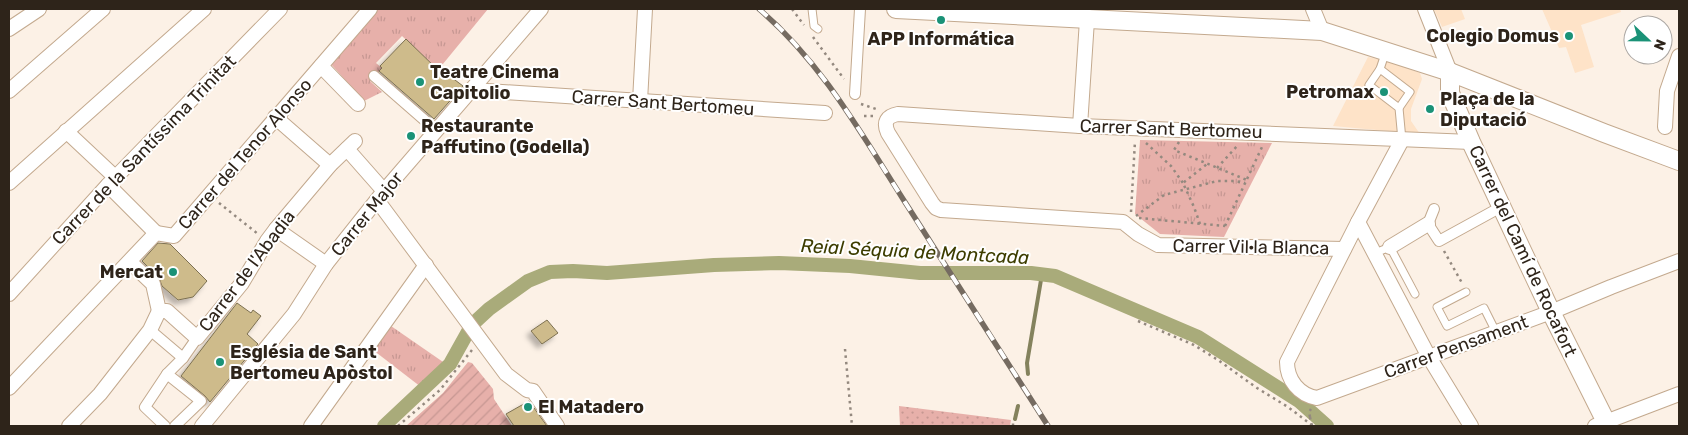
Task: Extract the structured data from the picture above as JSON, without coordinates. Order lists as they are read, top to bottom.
{
  "streets": {
    "street": [
      "Carrer Sant Bertomeu",
      "Carrer de la Santíssima Trinitat",
      "Carrer del Tenor Alonso",
      "Carrer Major",
      "Carrer Vil·la Blanca",
      "Carrer del Camí de Rocafort",
      "Carrer de l'Abadia",
      "Carrer Pensament"
    ]
  },
  "crossings": [
    ["Carrer Sant Bertomeu", "Carrer Major"],
    ["Carrer Sant Bertomeu", "Carrer Vil·la Blanca"],
    ["Carrer Sant Bertomeu", "Carrer del Camí de Rocafort"],
    ["Carrer Major", "Carrer de l'Abadia"],
    ["Carrer Vil·la Blanca", "Carrer Pensament"],
    ["Carrer del Camí de Rocafort", "Carrer Pensament"]
  ],
  "water": ["Reial Séquia de Montcada"],
  "places": [
    "APP Informática",
    "Colegio Domus",
    "Teatre Cinema Capitolio",
    "Petromax",
    "Plaça de la Diputació",
    "Restaurante Paffutino (Godella)",
    "Mercat",
    "Església de Sant Bertomeu Apòstol",
    "El Matadero"
  ],
  "north": "right"
}
